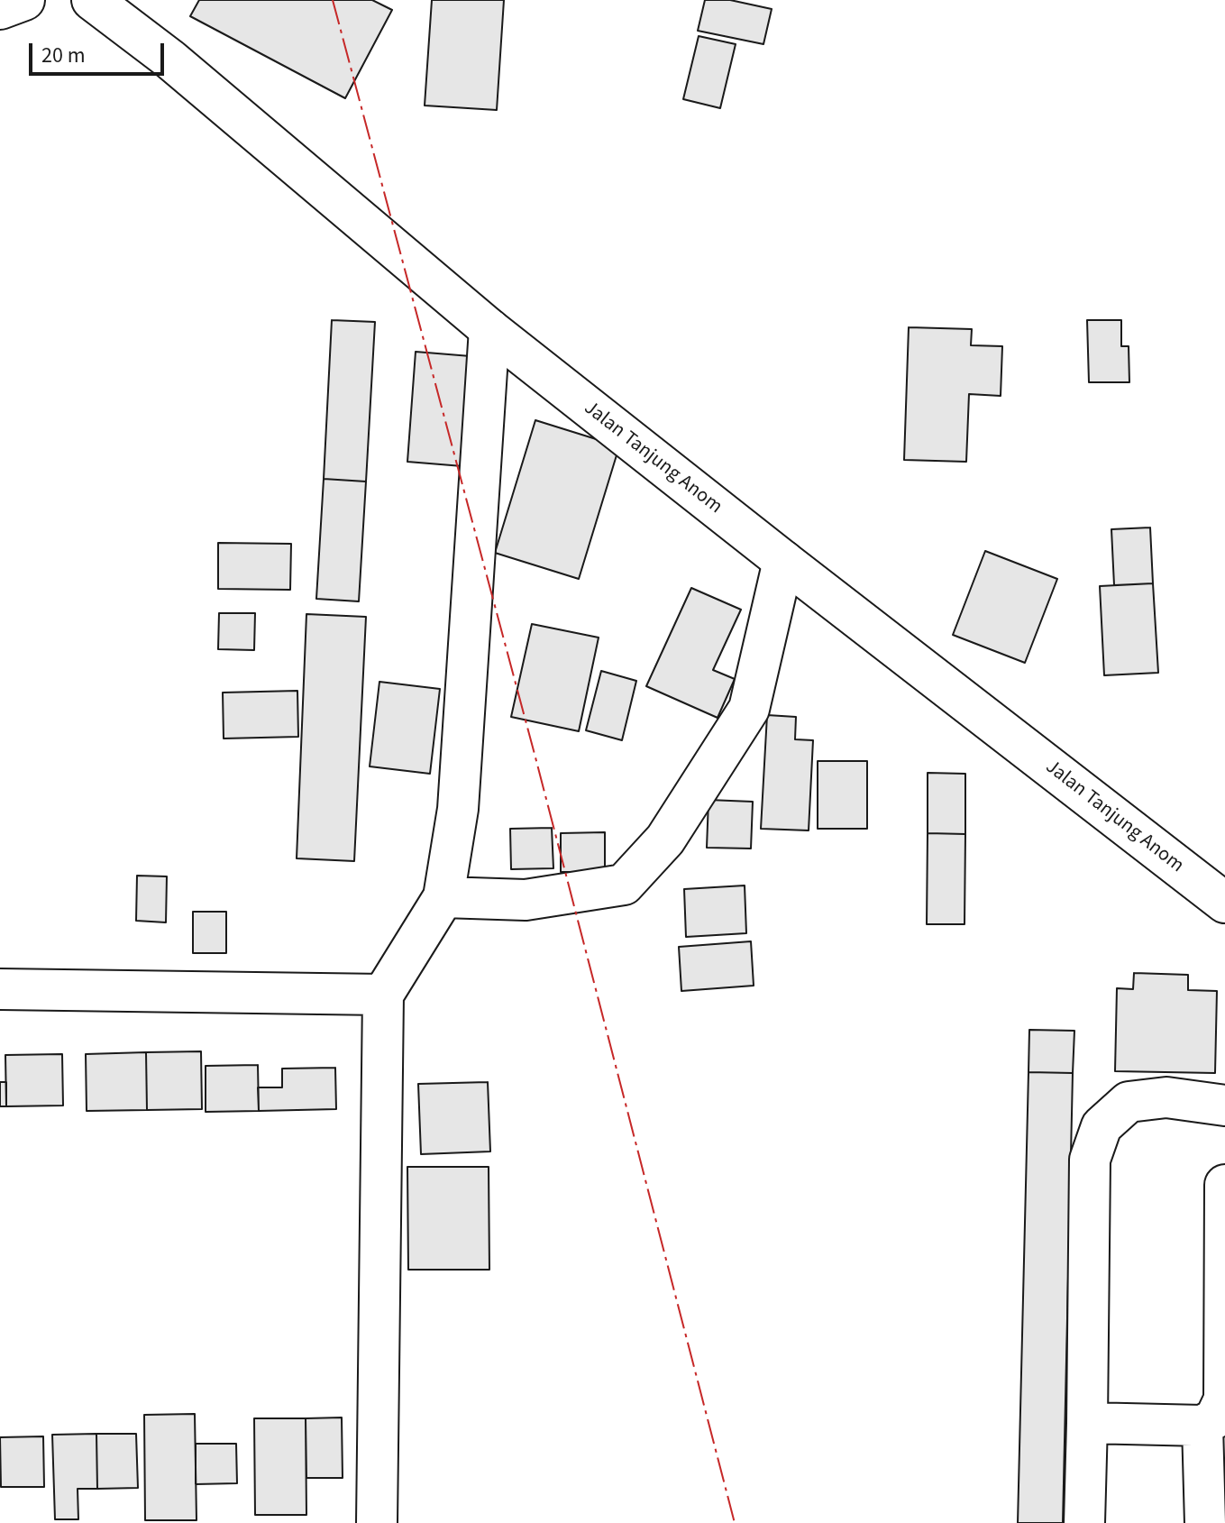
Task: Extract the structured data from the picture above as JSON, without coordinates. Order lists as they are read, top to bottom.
{
  "streets": {
    "street": ["Jalan Tanjung Anom"]
  },
  "scale_bar": "20 m"
}
